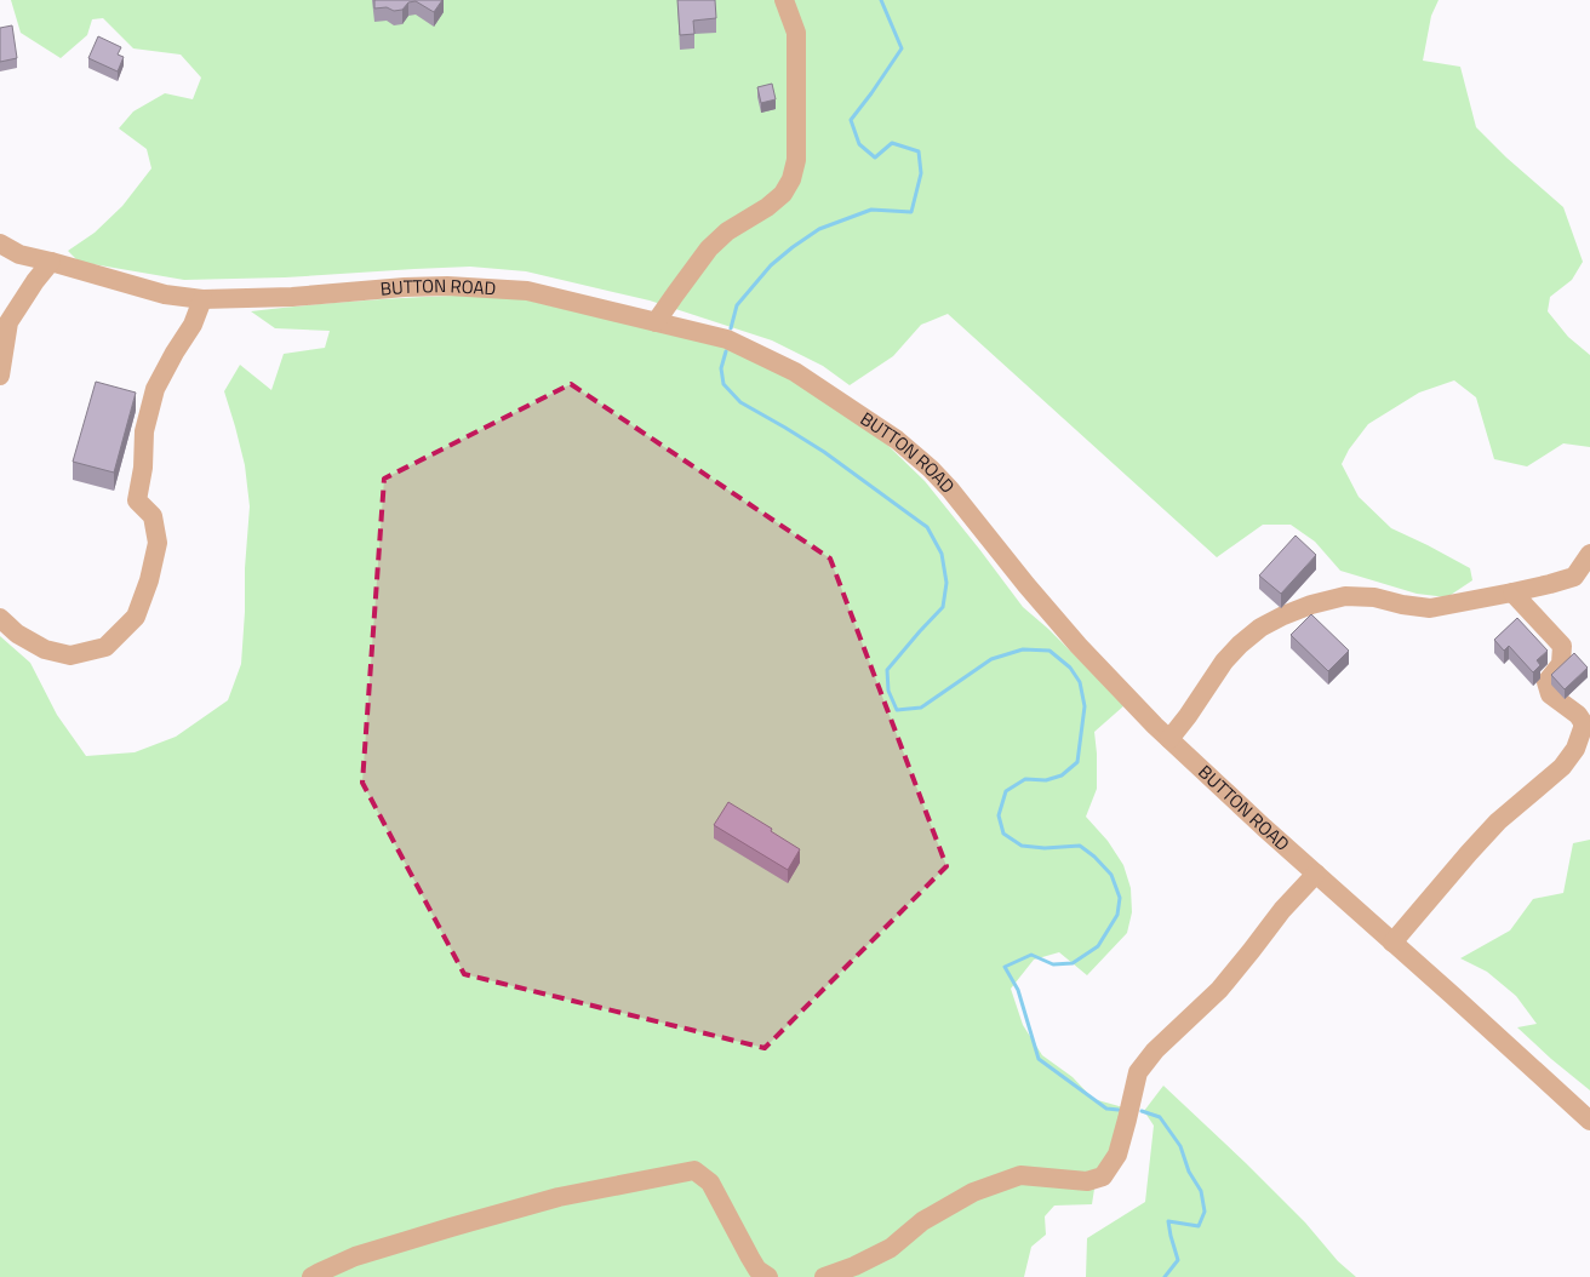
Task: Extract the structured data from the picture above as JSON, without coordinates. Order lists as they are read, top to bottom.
{
  "streets": {
    "street": ["BUTTON ROAD"]
  }
}
